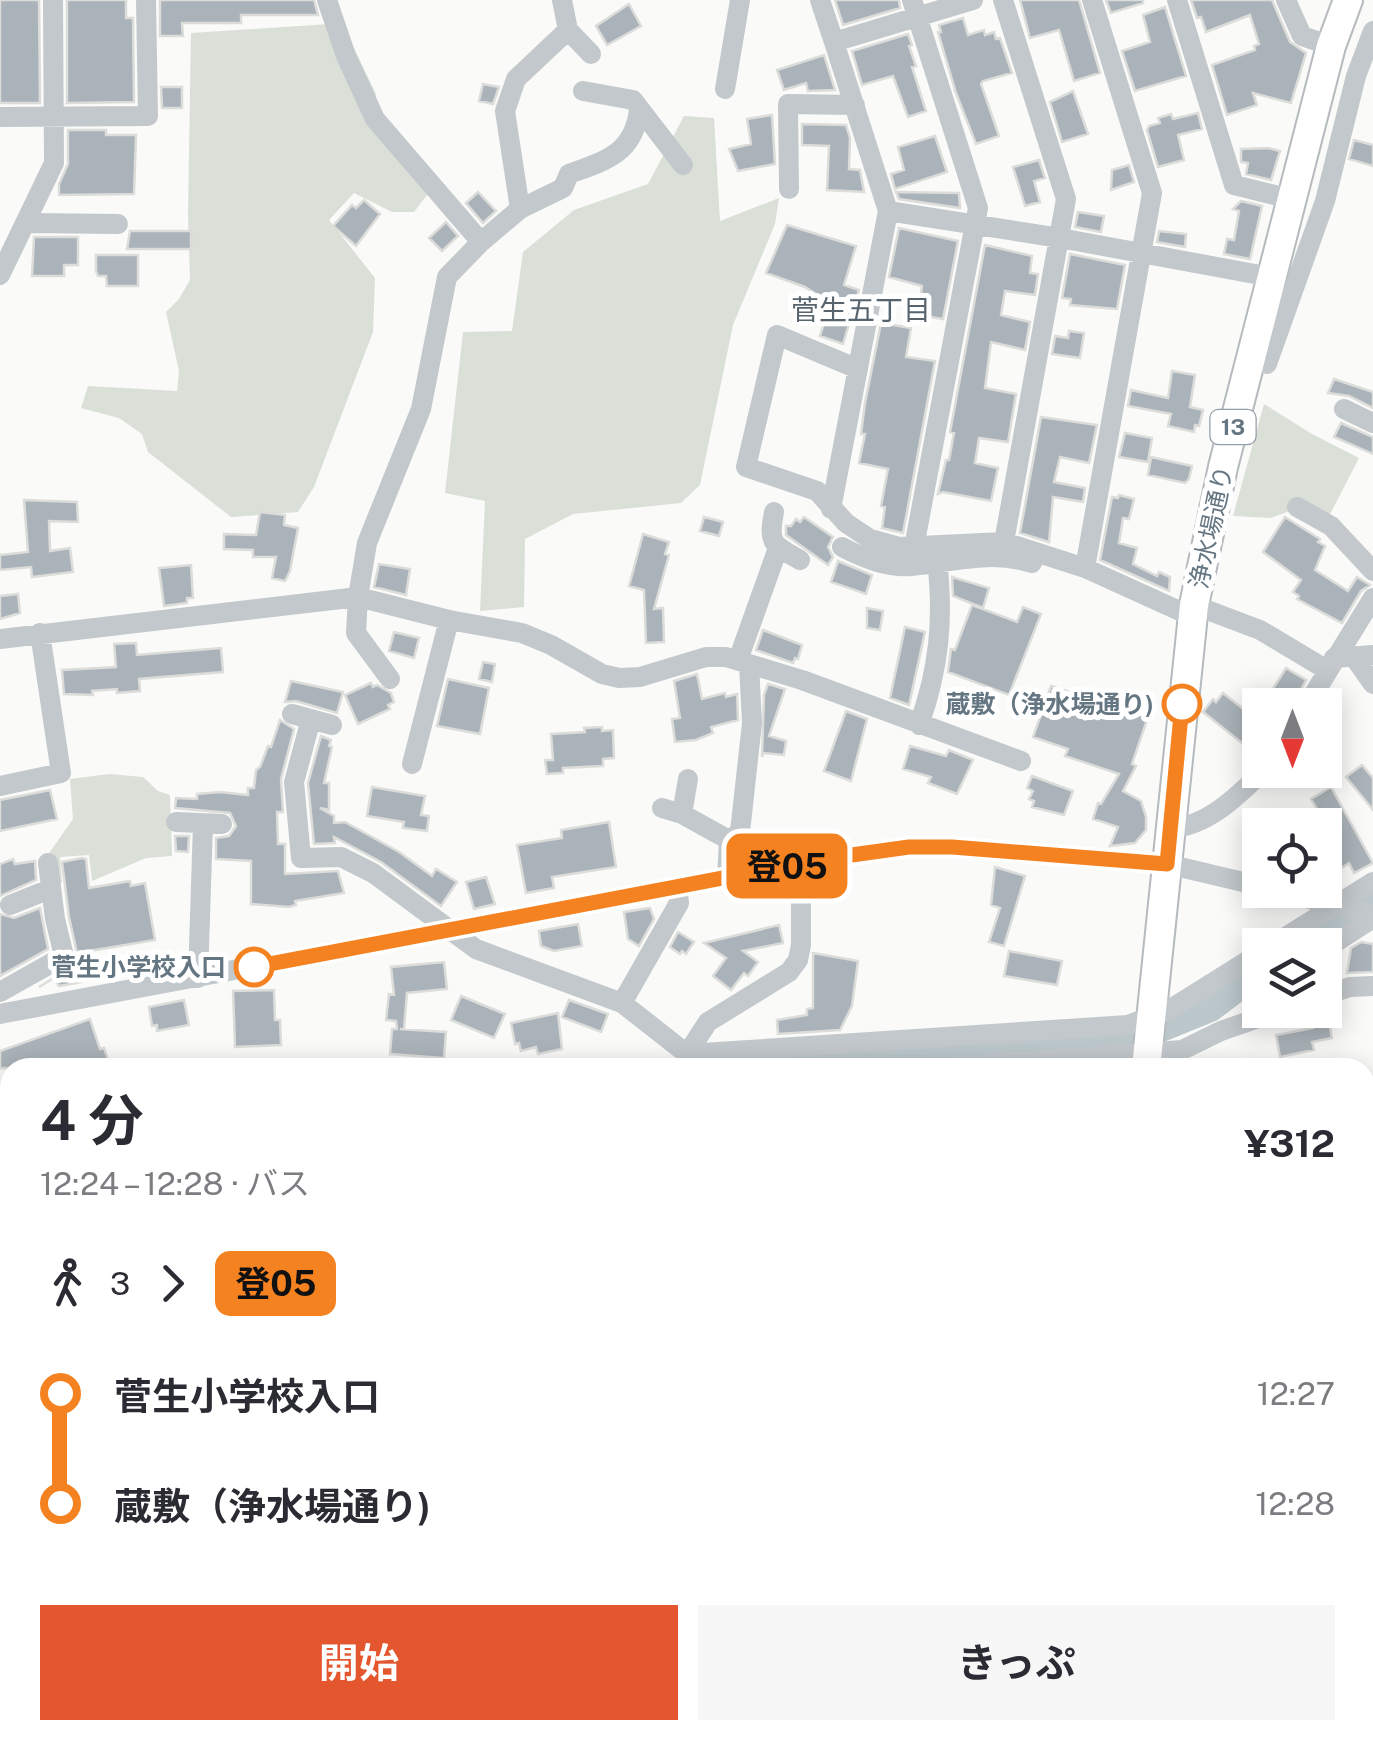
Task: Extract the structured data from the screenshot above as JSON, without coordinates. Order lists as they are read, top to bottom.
{
  "streets": {
    "main road": ["13", "浄水場通り"]
  },
  "districts": ["菅生五丁目"],
  "places": ["蔵敷（浄水場通り)", "菅生小学校入口"],
  "lines": ["bus line 登05"],
  "north": "bottom",
  "page": {
    "on_map": "登05",
    "heading": ["4 分", "12:24 – 12:28 · バス", "¥312"],
    "legs": ["3", "登05"],
    "list": [
      {
        "name": "菅生小学校入口",
        "value": "12:27"
      },
      {
        "name": "蔵敷（浄水場通り)",
        "value": "12:28"
      }
    ],
    "buttons": ["開始", "きっぷ"]
  }
}
